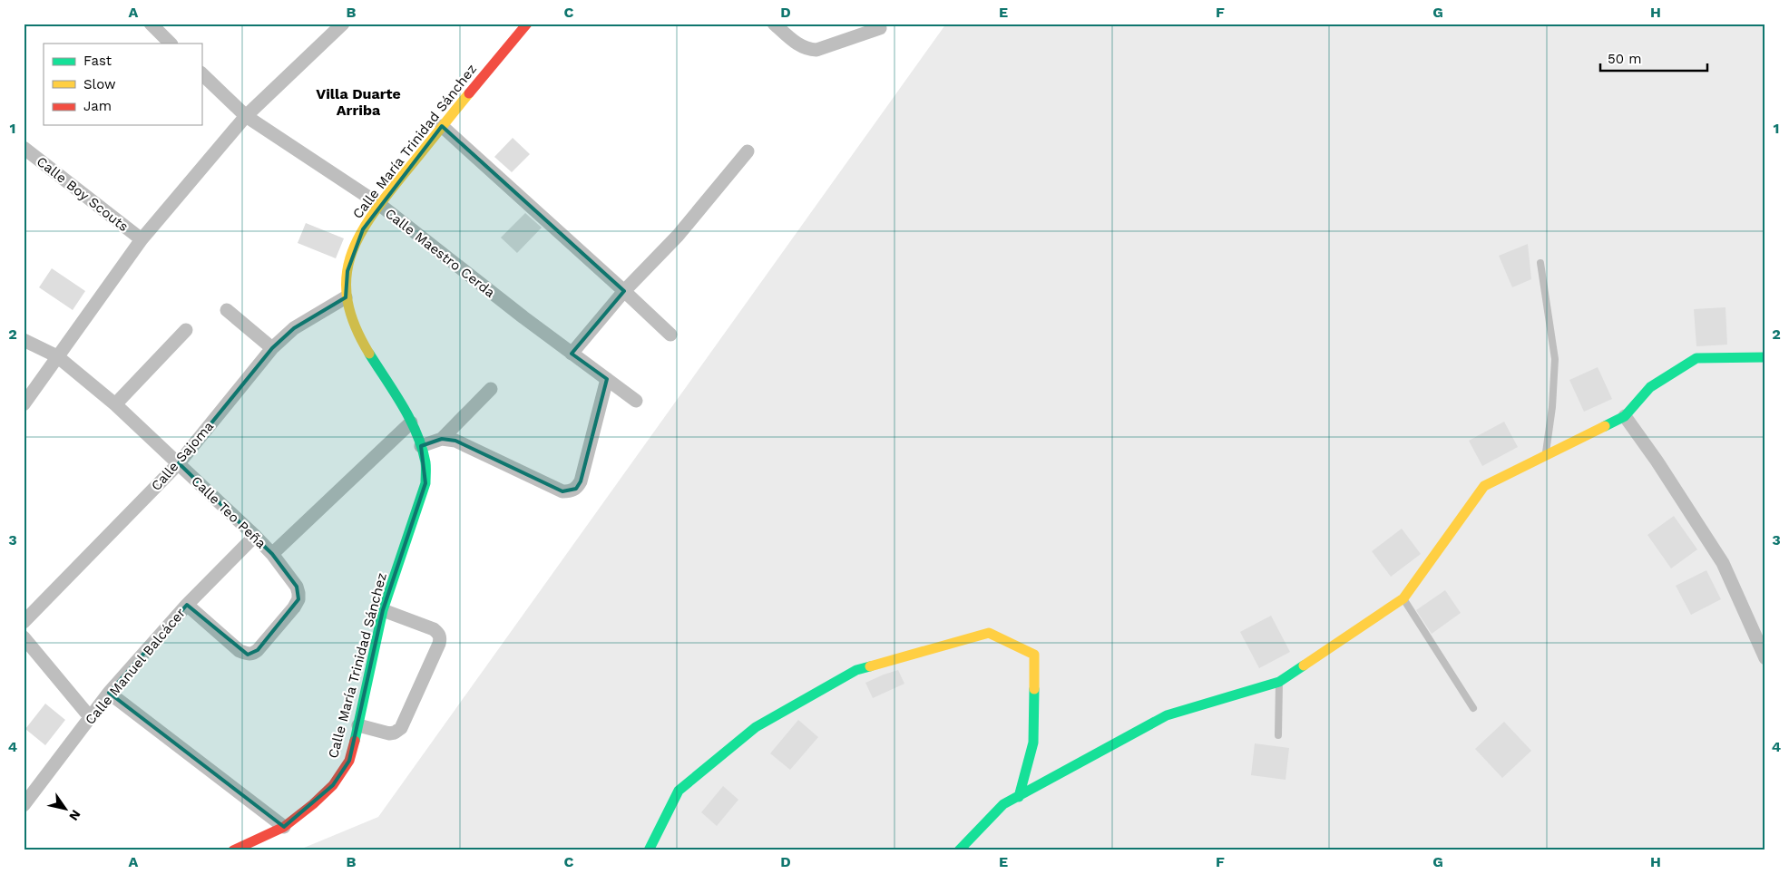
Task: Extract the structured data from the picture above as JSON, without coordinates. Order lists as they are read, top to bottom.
{
  "streets": {
    "street": [
      "Calle María Trinidad Sánchez",
      "Calle Boy Scouts",
      "Calle Maestro Cerda",
      "Calle Sajoma",
      "Calle Teo Peña",
      "Calle Manuel Balcácer"
    ]
  },
  "crossings": [
    ["Calle María Trinidad Sánchez", "Calle Maestro Cerda"],
    ["Calle María Trinidad Sánchez", "Calle Sajoma"],
    ["Calle Sajoma", "Calle Teo Peña"],
    ["Calle Teo Peña", "Calle Manuel Balcácer"]
  ],
  "districts": ["Villa Duarte Arriba"],
  "legend": ["Fast", "Slow", "Jam"],
  "scale_bar": "50 m",
  "north": "bottom right",
  "grid": {
    "columns": [
      "A",
      "B",
      "C",
      "D",
      "E",
      "F",
      "G",
      "H"
    ],
    "rows": [
      "1",
      "2",
      "3",
      "4"
    ]
  }
}
